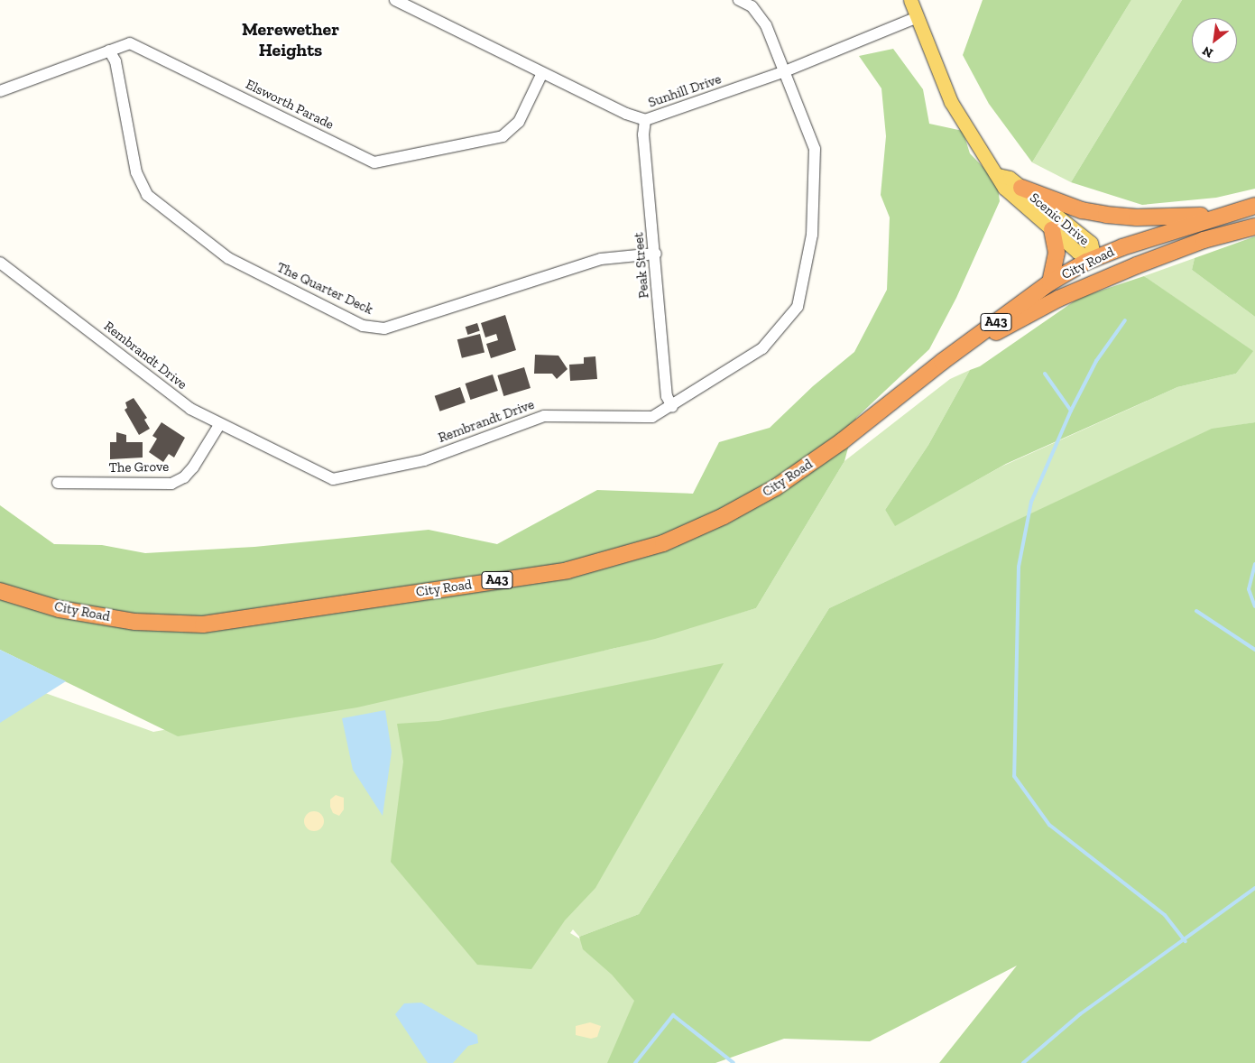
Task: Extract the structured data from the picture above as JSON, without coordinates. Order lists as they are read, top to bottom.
{
  "streets": {
    "highway": ["City Road", "A43"],
    "main road": ["Scenic Drive"],
    "street": [
      "Sunhill Drive",
      "Elsworth Parade",
      "Peak Street",
      "The Quarter Deck",
      "Rembrandt Drive",
      "The Grove"
    ]
  },
  "crossings": [
    ["Sunhill Drive", "Elsworth Parade"],
    ["Sunhill Drive", "Scenic Drive"],
    ["Sunhill Drive", "Peak Street"],
    ["Sunhill Drive", "Rembrandt Drive"],
    ["Elsworth Parade", "The Quarter Deck"],
    ["Scenic Drive", "City Road"],
    ["Peak Street", "The Quarter Deck"],
    ["Peak Street", "Rembrandt Drive"],
    ["Rembrandt Drive", "The Grove"]
  ],
  "districts": ["Merewether Heights"],
  "north": "bottom left"
}
